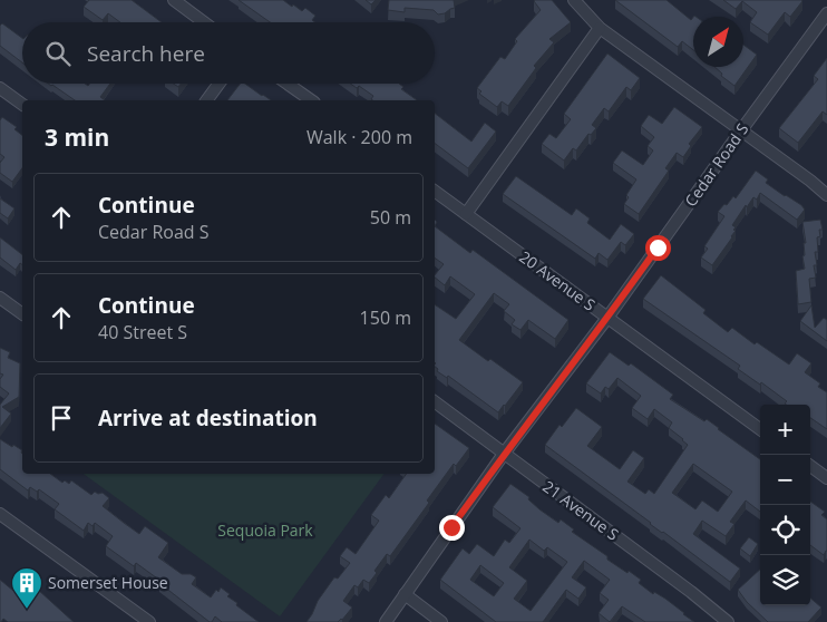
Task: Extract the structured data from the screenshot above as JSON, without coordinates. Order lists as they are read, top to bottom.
{
  "streets": {
    "street": ["Cedar Road S", "20 Avenue S", "21 Avenue S"]
  },
  "crossings": [
    ["Cedar Road S", "20 Avenue S"],
    ["Cedar Road S", "21 Avenue S"]
  ],
  "parks": ["Sequoia Park"],
  "places": {
    "building": ["Somerset House"]
  },
  "north": "top right",
  "page": {
    "search": "Search here",
    "heading": ["3 min", "Walk · 200 m"],
    "list": [
      ["Continue", "Cedar Road S", "50 m"],
      ["Continue", "40 Street S", "150 m"],
      "Arrive at destination"
    ],
    "map_buttons": ["+", "−"]
  }
}
